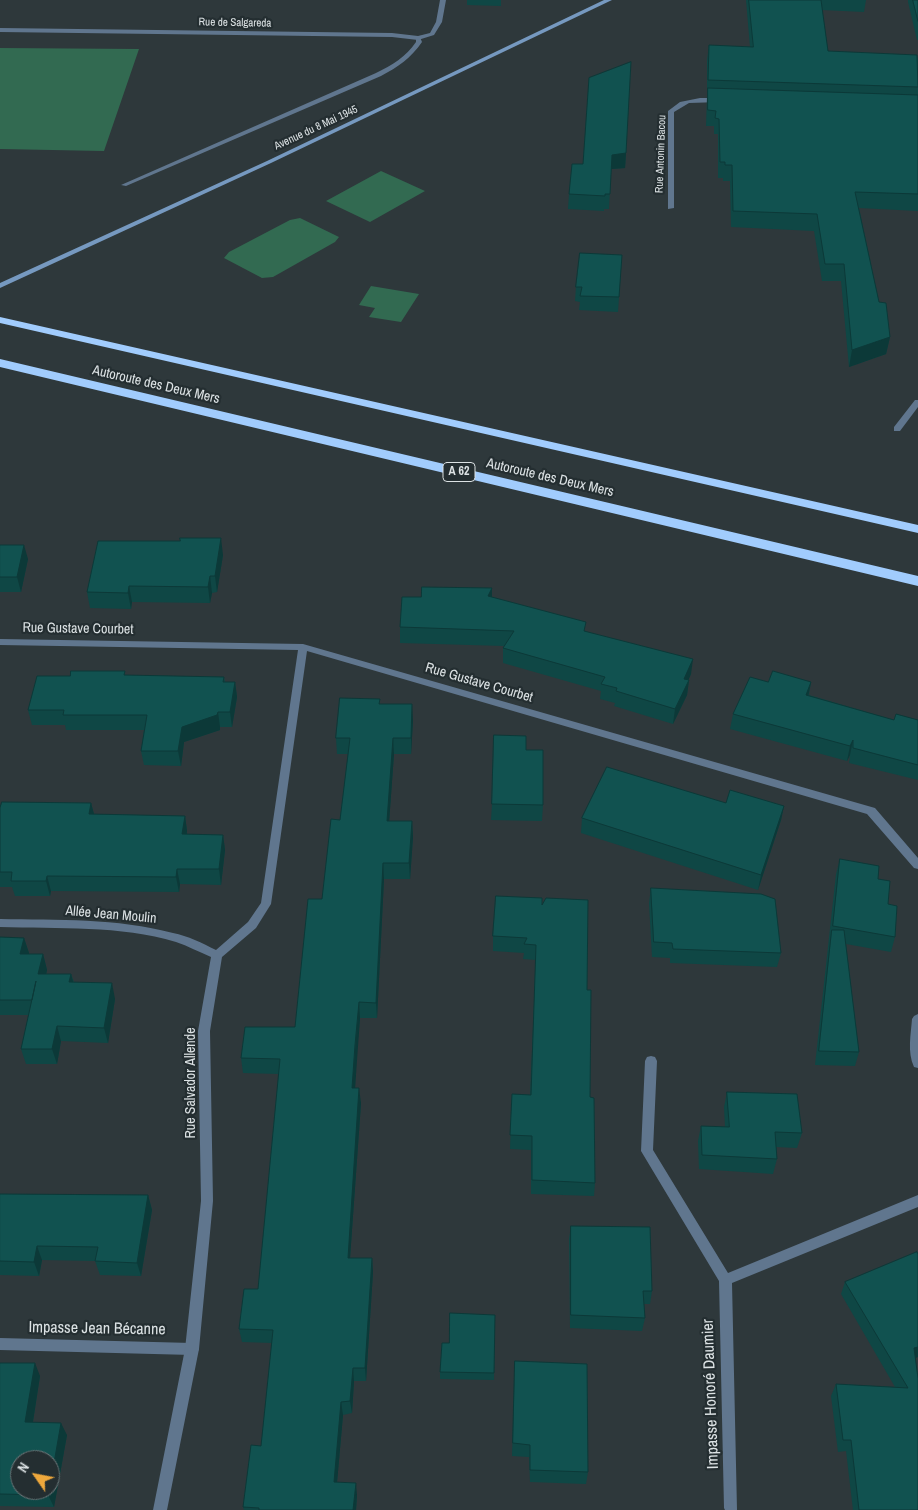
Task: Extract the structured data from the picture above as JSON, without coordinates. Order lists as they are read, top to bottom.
{
  "streets": {
    "highway": ["Autoroute des Deux Mers", "A 62"],
    "main road": ["Avenue du 8 Mai 1945"],
    "street": [
      "Rue de Salgareda",
      "Rue Antonin Bacou",
      "Rue Gustave Courbet",
      "Allée Jean Moulin",
      "Rue Salvador Allende",
      "Impasse Jean Bécanne",
      "Impasse Honoré Daumier"
    ]
  },
  "crossings": [
    ["Allée Jean Moulin", "Rue Salvador Allende"],
    ["Rue Salvador Allende", "Impasse Jean Bécanne"]
  ],
  "north": "top left"
}
